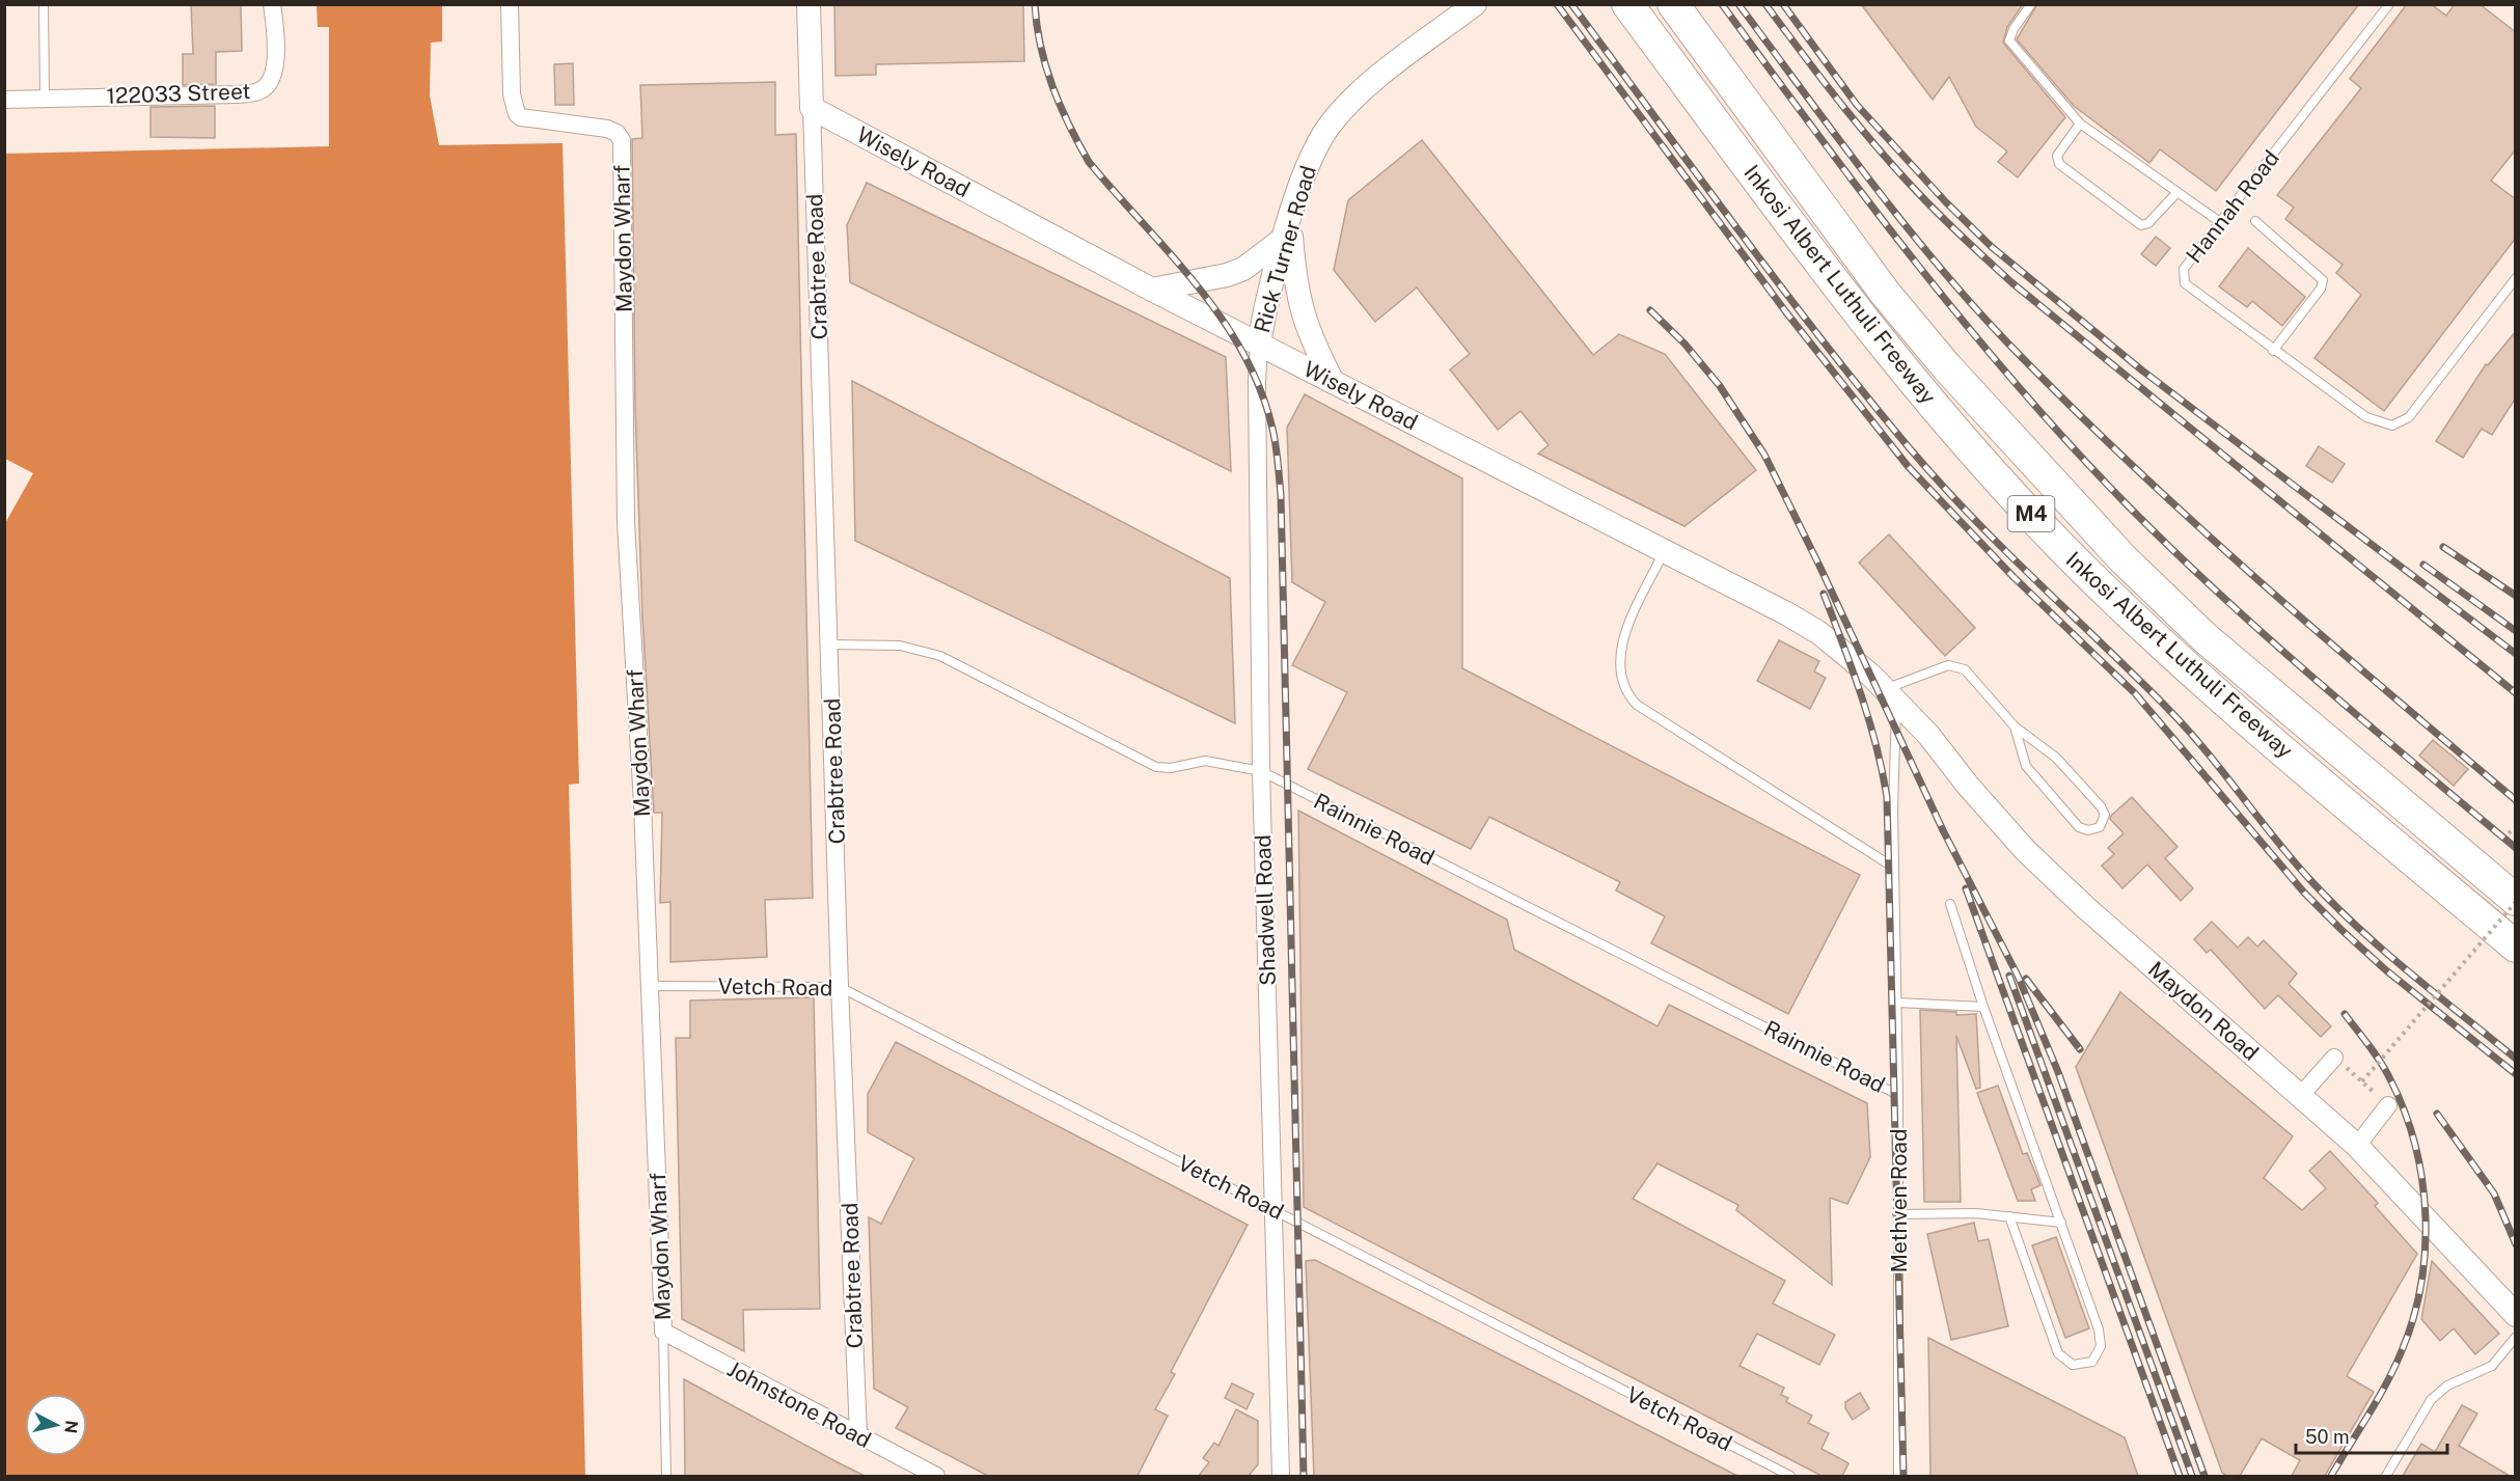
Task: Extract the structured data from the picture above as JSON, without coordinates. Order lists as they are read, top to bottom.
{
  "streets": {
    "highway": ["Inkosi Albert Luthuli Freeway", "M4"],
    "street": [
      "122033 Street",
      "Wisely Road",
      "Maydon Wharf",
      "Rick Turner Road",
      "Crabtree Road",
      "Shadwell Road",
      "Maydon Road",
      "Johnstone Road"
    ],
    "lane": [
      "Hannah Road",
      "Rainnie Road",
      "Vetch Road",
      "Methven Road"
    ]
  },
  "crossings": [
    ["Wisely Road", "Rick Turner Road"],
    ["Wisely Road", "Crabtree Road"],
    ["Wisely Road", "Shadwell Road"],
    ["Wisely Road", "Maydon Road"],
    ["Wisely Road", "Methven Road"],
    ["Maydon Wharf", "Vetch Road"],
    ["Maydon Wharf", "Johnstone Road"],
    ["Rick Turner Road", "Shadwell Road"],
    ["Crabtree Road", "Rainnie Road"],
    ["Crabtree Road", "Vetch Road"],
    ["Crabtree Road", "Johnstone Road"],
    ["Rainnie Road", "Shadwell Road"],
    ["Rainnie Road", "Methven Road"],
    ["Shadwell Road", "Vetch Road"],
    ["Maydon Road", "Methven Road"]
  ],
  "scale_bar": "50 m",
  "north": "right"
}
